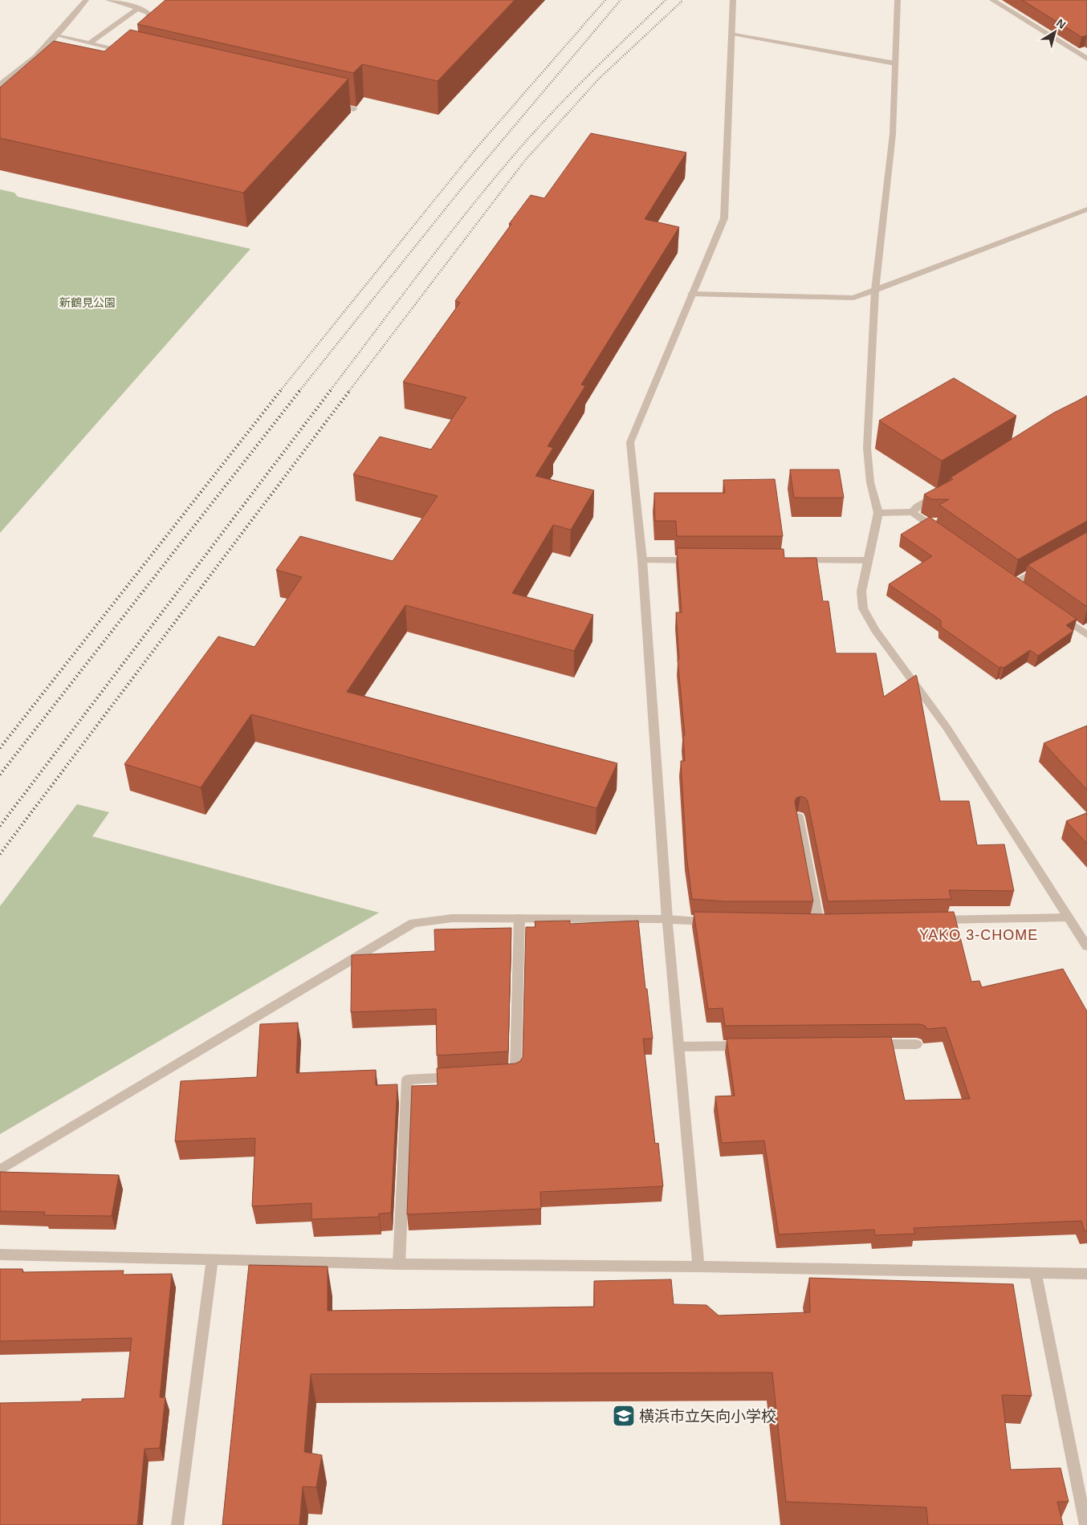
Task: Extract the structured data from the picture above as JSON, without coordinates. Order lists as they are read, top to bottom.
{
  "districts": ["YAKO 3-CHOME"],
  "parks": ["新鶴見公園"],
  "places": {
    "school or university": ["横浜市立矢向小学校"]
  },
  "north": "top right"
}
